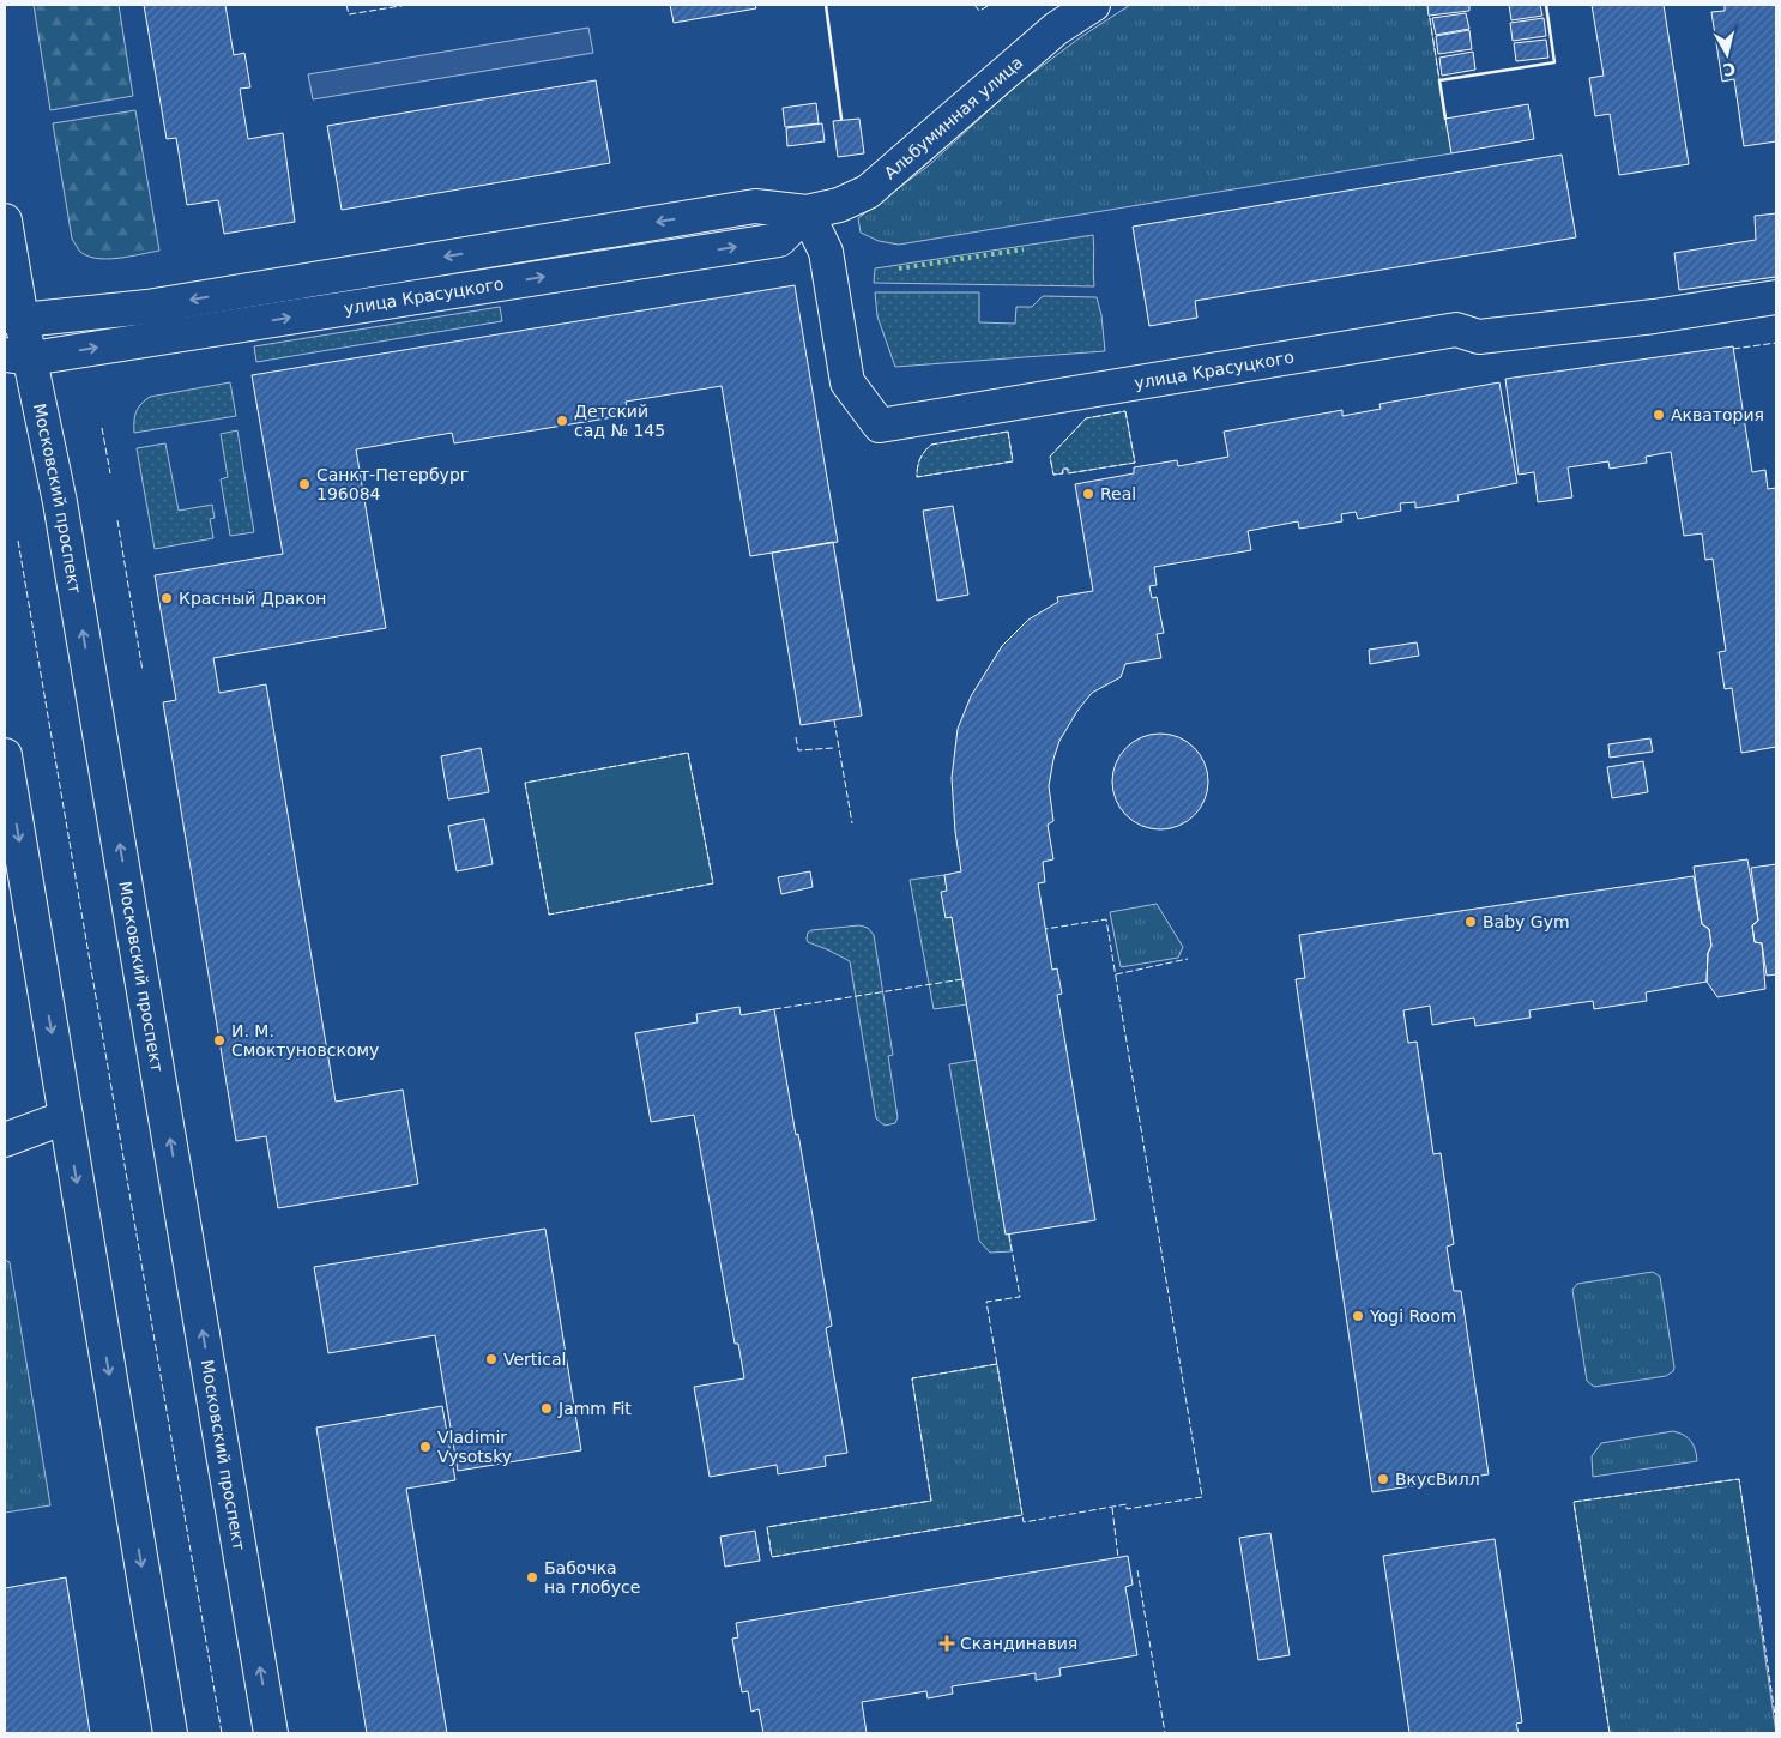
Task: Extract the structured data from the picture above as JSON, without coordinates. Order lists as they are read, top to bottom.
{
  "streets": {
    "street": ["Альбуминная улица", "улица Красуцкого", "Московский проспект"]
  },
  "crossings": [
    ["Альбуминная улица", "улица Красуцкого"],
    ["улица Красуцкого", "Московский проспект"]
  ],
  "places": {
    "other": [
      "Акватория",
      "Детский сад № 145",
      "Санкт-Петербург 196084",
      "Real",
      "Красный Дракон",
      "Baby Gym",
      "И. М. Смоктуновскому",
      "Yogi Room",
      "Vertical",
      "Jamm Fit",
      "Vladimir Vysotsky",
      "ВкусВилл",
      "Бабочка на глобусе"
    ],
    "health": ["Скандинавия"]
  },
  "north": "bottom"
}
